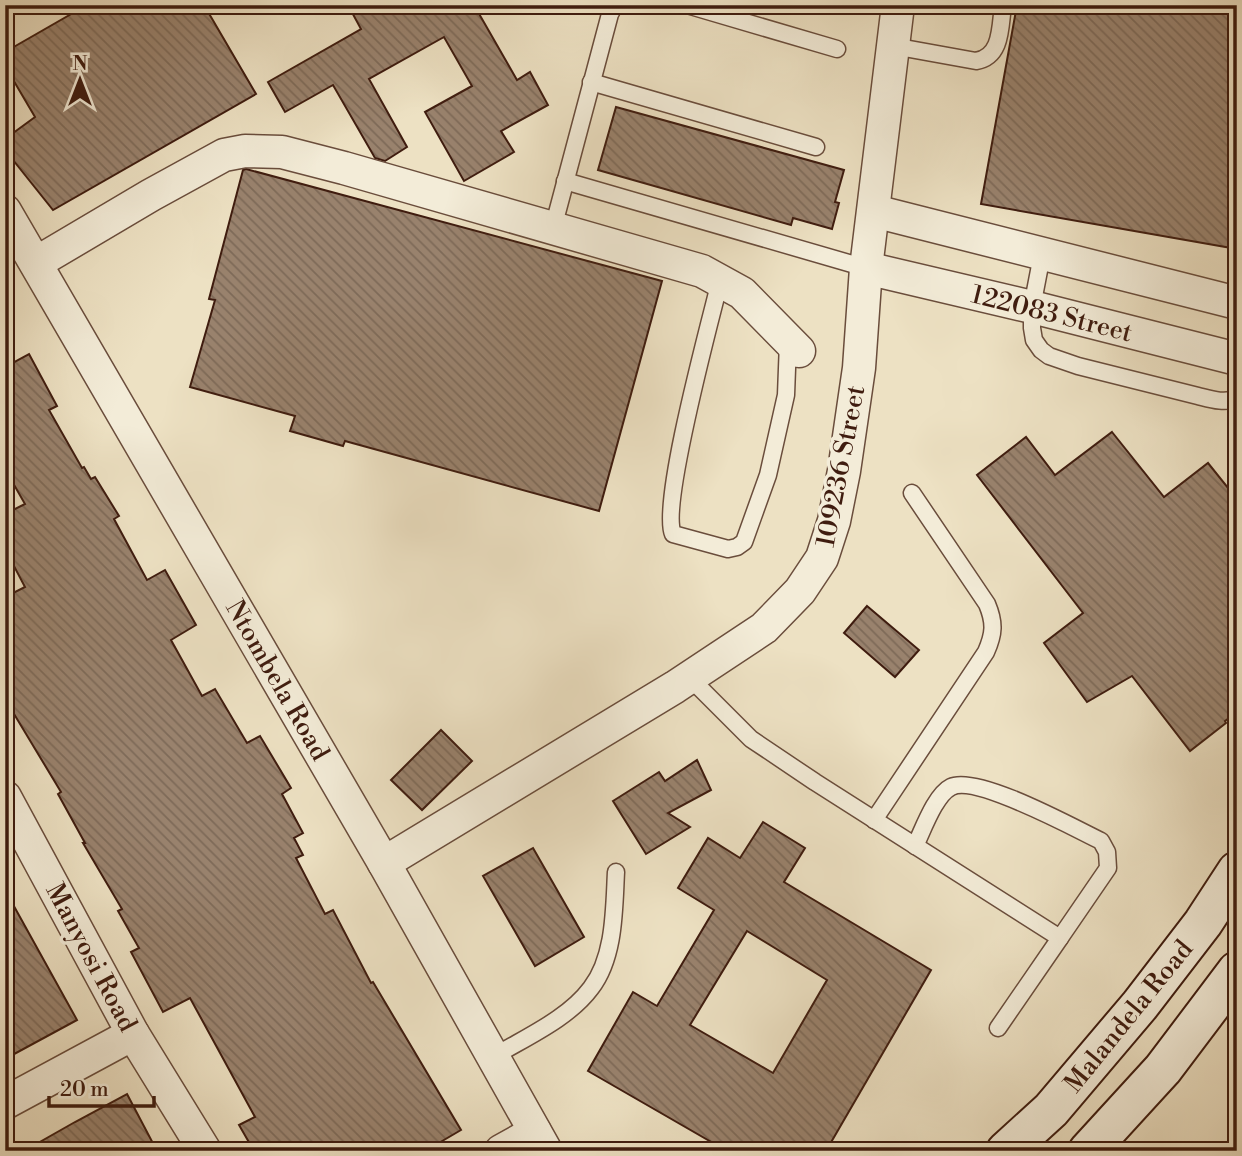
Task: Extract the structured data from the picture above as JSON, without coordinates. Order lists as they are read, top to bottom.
{
  "streets": {
    "main road": ["Malandela Road"],
    "street": [
      "122083 Street",
      "109236 Street",
      "Ntombela Road",
      "Manyosi Road"
    ]
  },
  "crossings": [
    ["122083 Street", "109236 Street"],
    ["109236 Street", "Ntombela Road"]
  ],
  "scale_bar": "20 m",
  "north": "top"
}
